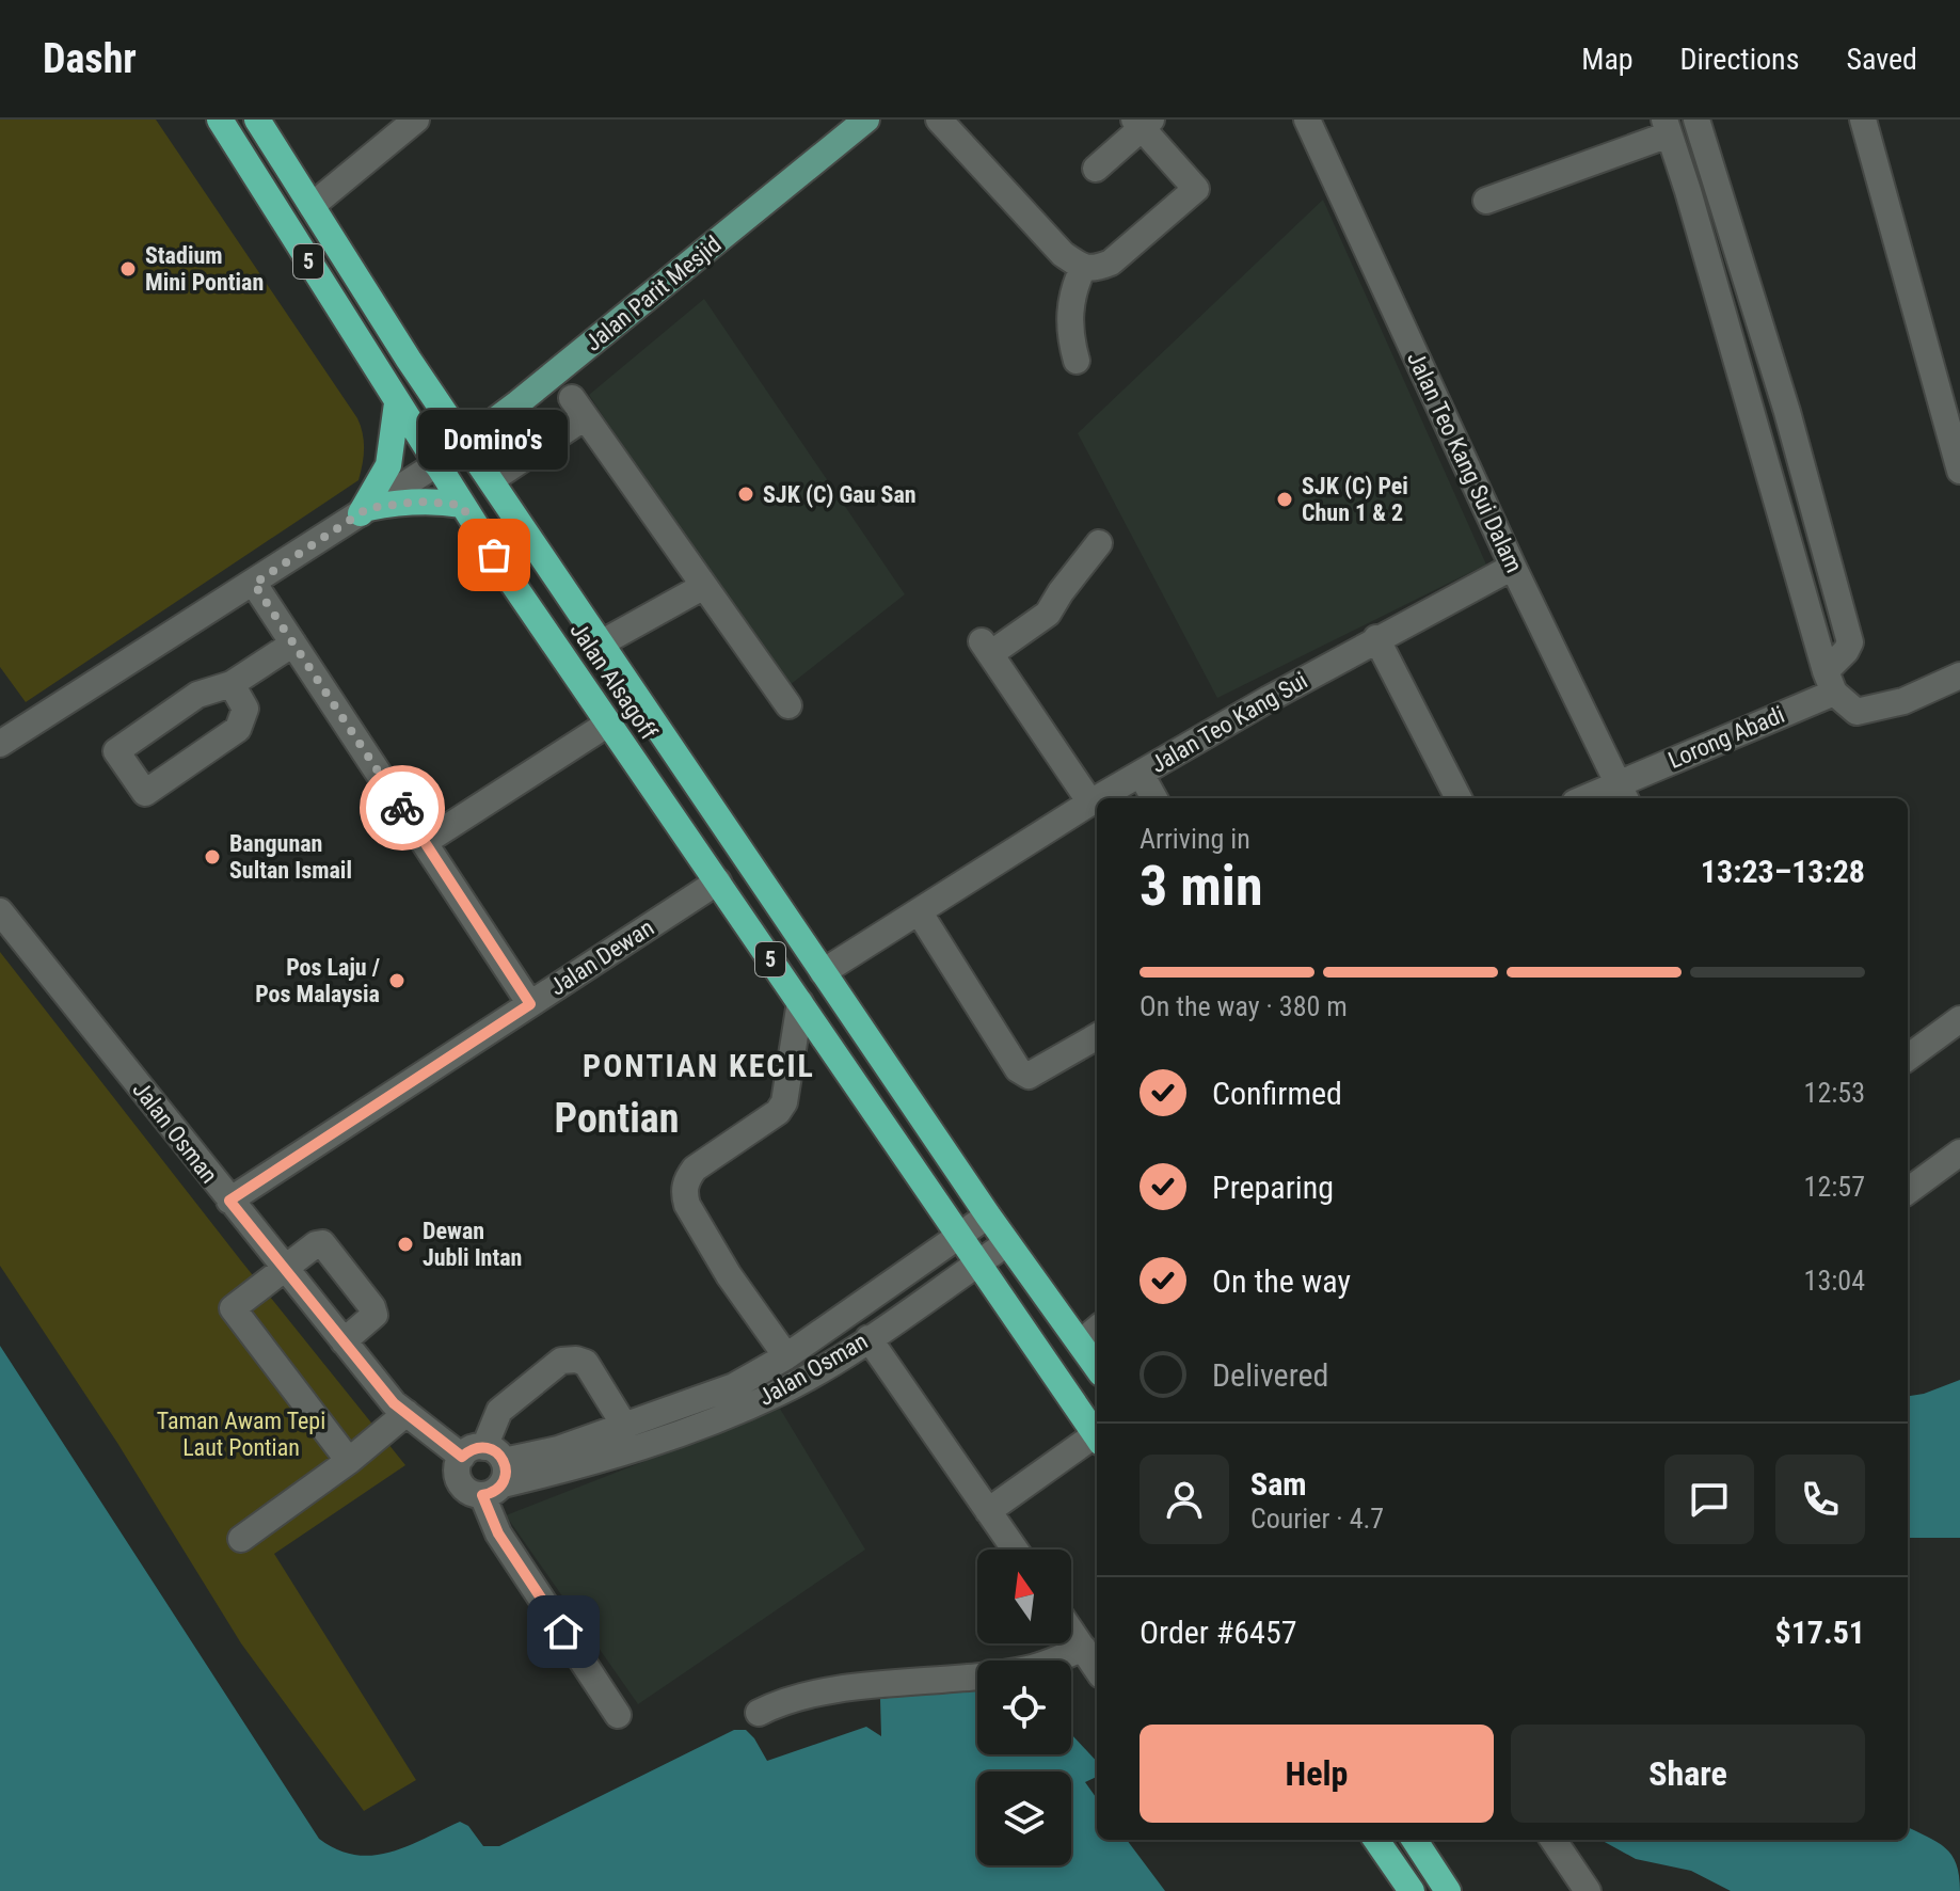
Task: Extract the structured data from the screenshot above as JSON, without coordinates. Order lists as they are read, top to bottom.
{
  "streets": {
    "highway": ["5", "Jalan Alsagoff"],
    "main road": ["Jalan Parit Mesjid"],
    "street": [
      "Jalan Teo Kang Sui Dalam",
      "Jalan Teo Kang Sui",
      "Lorong Abadi",
      "Jalan Dewan",
      "Jalan Osman"
    ]
  },
  "crossings": [
    ["5", "Jalan Alsagoff"],
    ["5", "Jalan Osman"],
    ["Jalan Parit Mesjid", "Jalan Alsagoff"],
    ["Jalan Teo Kang Sui Dalam", "Jalan Teo Kang Sui"],
    ["Jalan Teo Kang Sui Dalam", "Lorong Abadi"],
    ["Jalan Alsagoff", "Jalan Teo Kang Sui"],
    ["Jalan Alsagoff", "Jalan Dewan"],
    ["Jalan Alsagoff", "Jalan Osman"],
    ["Jalan Dewan", "Jalan Osman"]
  ],
  "districts": ["PONTIAN KECIL", "Pontian"],
  "parks": ["Taman Awam Tepi Laut Pontian"],
  "places": [
    "Stadium Mini Pontian",
    "SJK (C) Gau San",
    "SJK (C) Pei Chun 1 & 2",
    "Domino's",
    "Bangunan Sultan Ismail",
    "Pos Laju / Pos Malaysia",
    "Dewan Jubli Intan"
  ],
  "north": "top",
  "page": {
    "header": "Dashr",
    "nav": ["Map", "Directions", "Saved"],
    "bubble": "Domino's",
    "heading": ["3 min", "Arriving in", "13:23–13:28"],
    "panel": [
      "Sam",
      "Courier · 4.7",
      "Order #6457",
      "$17.51"
    ],
    "bar": "On the way · 380 m",
    "list": [
      ["Confirmed", "12:53"],
      ["Preparing", "12:57"],
      ["On the way", "13:04"],
      "Delivered"
    ],
    "buttons": ["Help", "Share"]
  }
}
